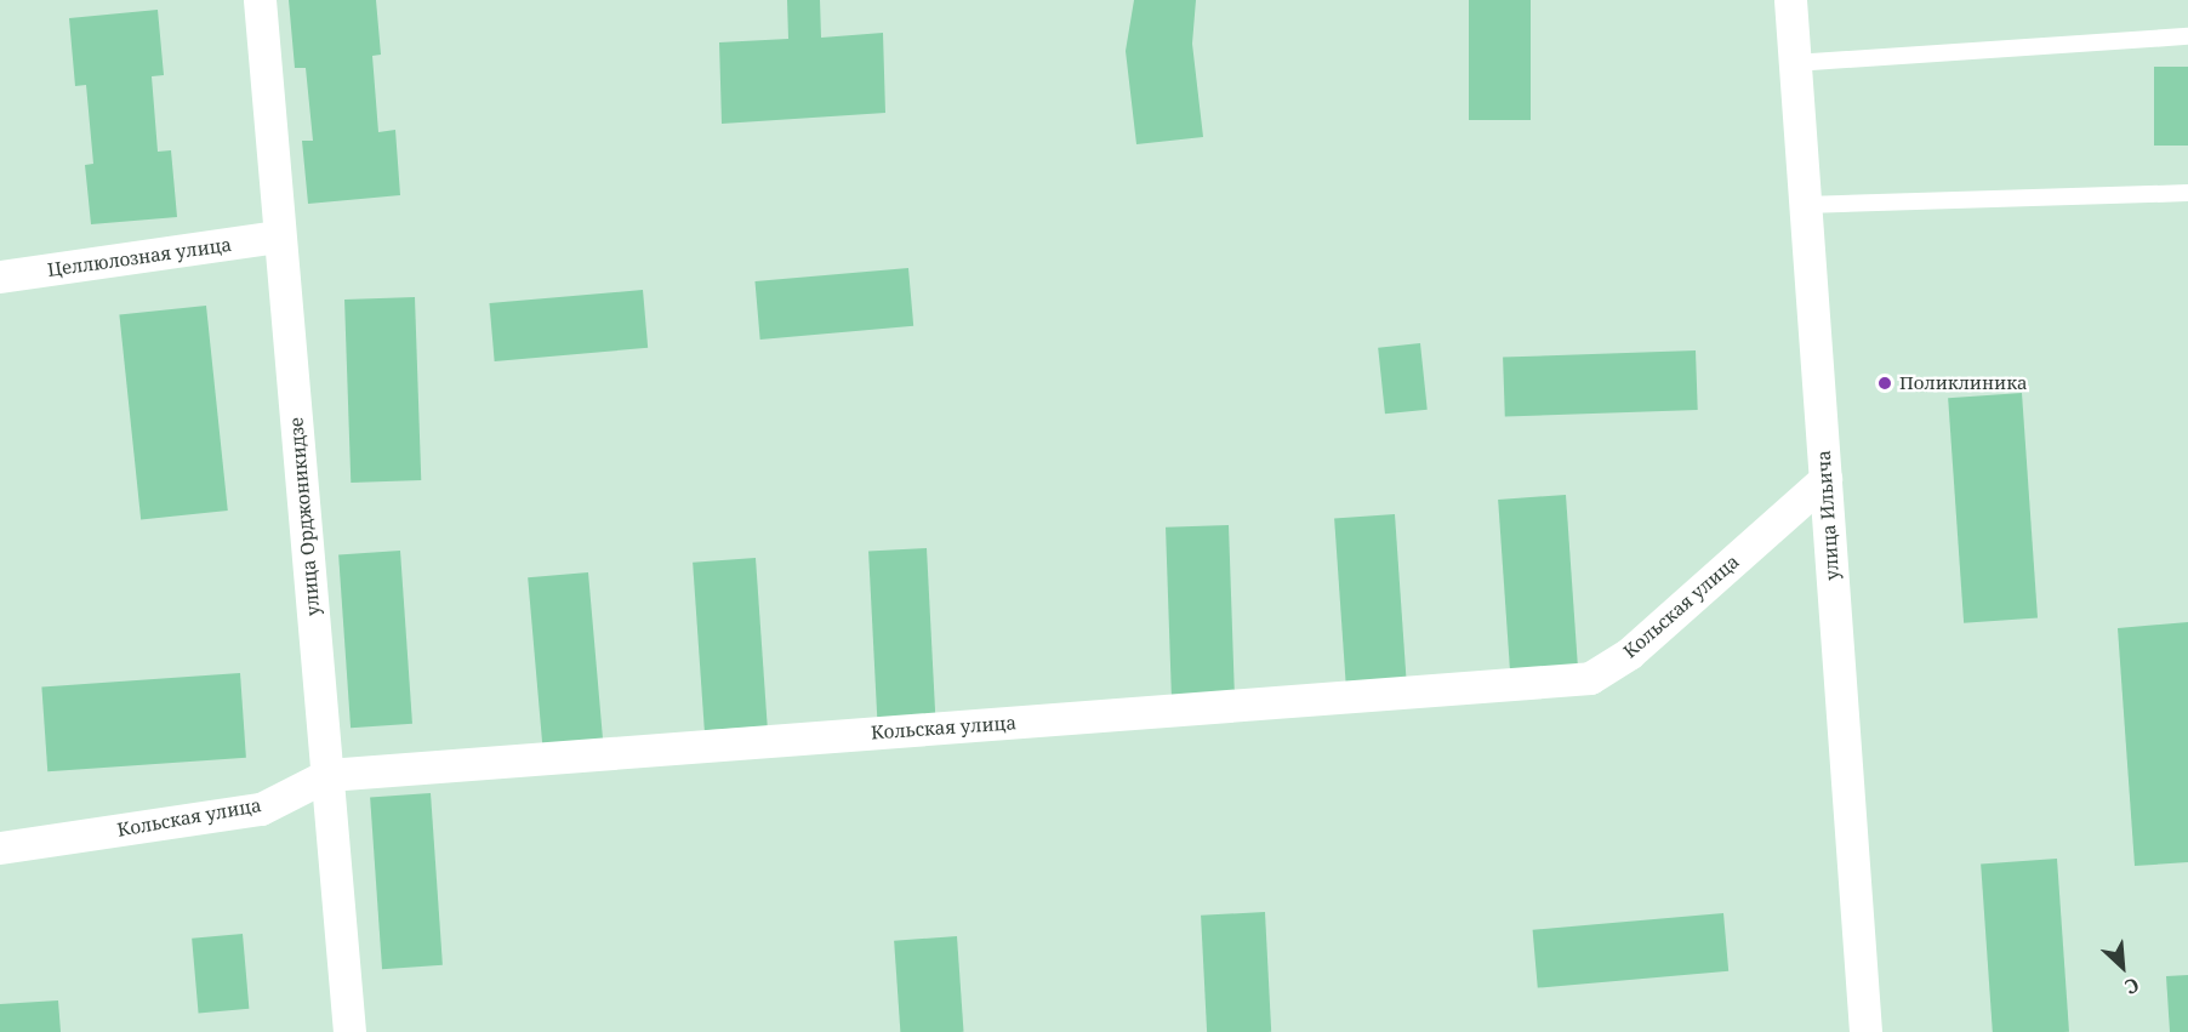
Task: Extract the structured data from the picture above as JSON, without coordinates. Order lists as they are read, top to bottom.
{
  "streets": {
    "street": [
      "Целлюлозная улица",
      "улица Ильича",
      "улица Орджоникидзе",
      "Кольская улица"
    ]
  },
  "crossings": [
    ["Целлюлозная улица", "улица Орджоникидзе"],
    ["улица Ильича", "Кольская улица"],
    ["улица Орджоникидзе", "Кольская улица"]
  ],
  "places": ["Поликлиника"],
  "north": "bottom right"
}
